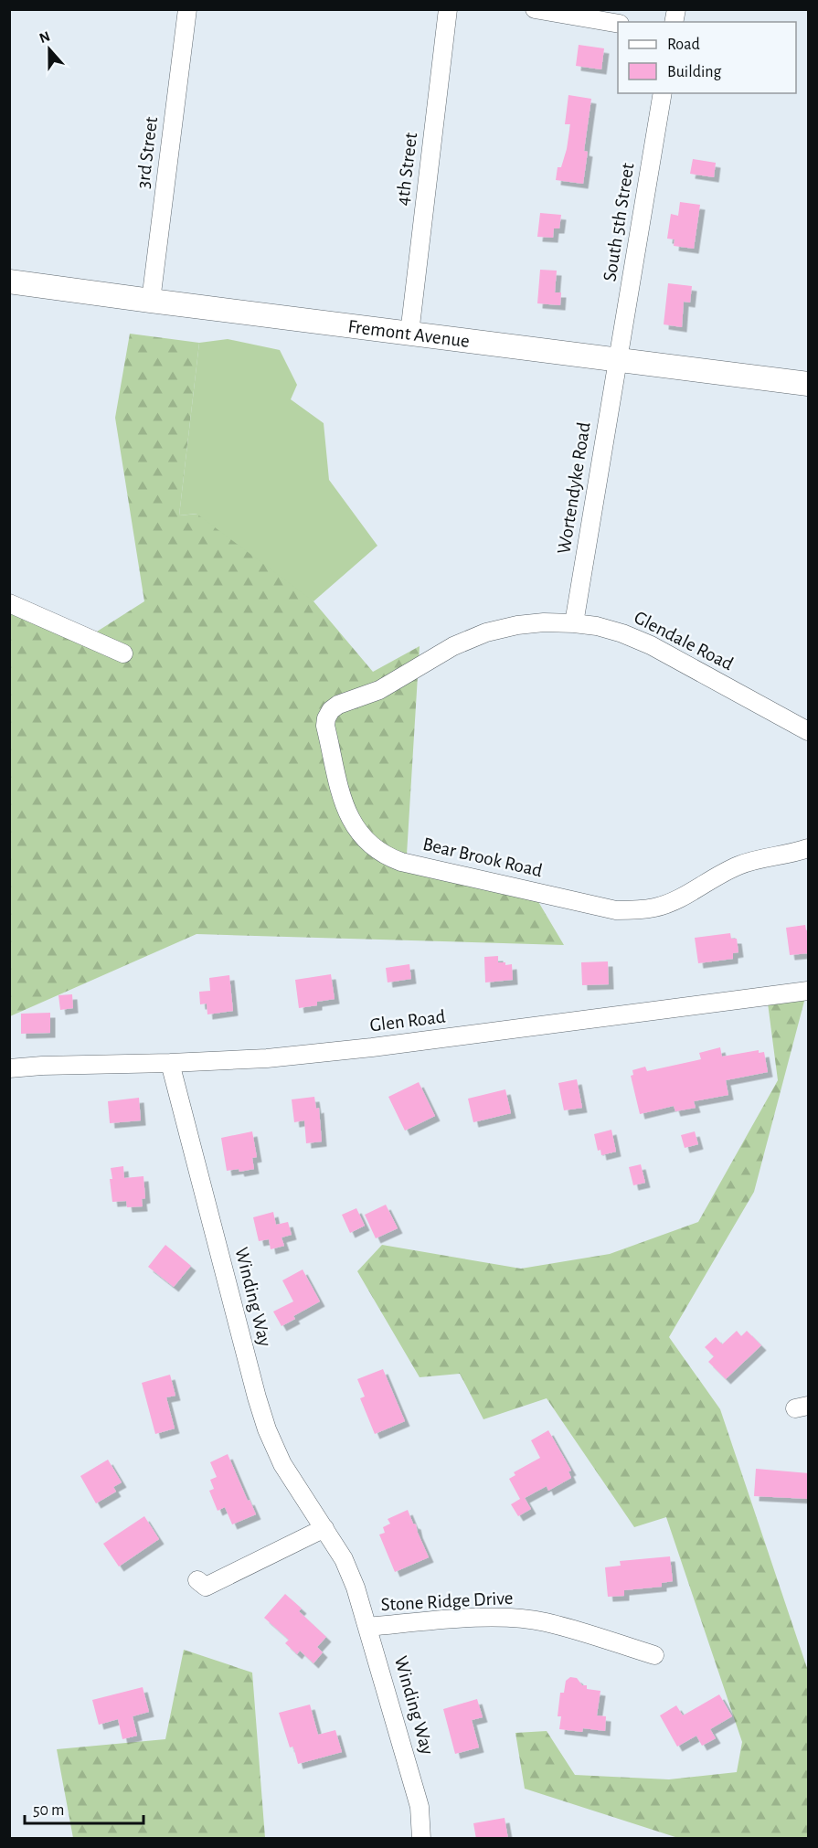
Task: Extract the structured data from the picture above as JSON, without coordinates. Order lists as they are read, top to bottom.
{
  "streets": {
    "street": [
      "3rd Street",
      "4th Street",
      "South 5th Street",
      "Fremont Avenue",
      "Wortendyke Road",
      "Glendale Road",
      "Bear Brook Road",
      "Glen Road",
      "Winding Way",
      "Stone Ridge Drive"
    ]
  },
  "crossings": [
    ["3rd Street", "Fremont Avenue"],
    ["4th Street", "Fremont Avenue"],
    ["South 5th Street", "Fremont Avenue"],
    ["South 5th Street", "Wortendyke Road"],
    ["Fremont Avenue", "Wortendyke Road"],
    ["Wortendyke Road", "Glendale Road"],
    ["Glendale Road", "Bear Brook Road"],
    ["Glen Road", "Winding Way"],
    ["Winding Way", "Stone Ridge Drive"]
  ],
  "legend": ["Road", "Building"],
  "scale_bar": "50 m",
  "north": "top"
}
